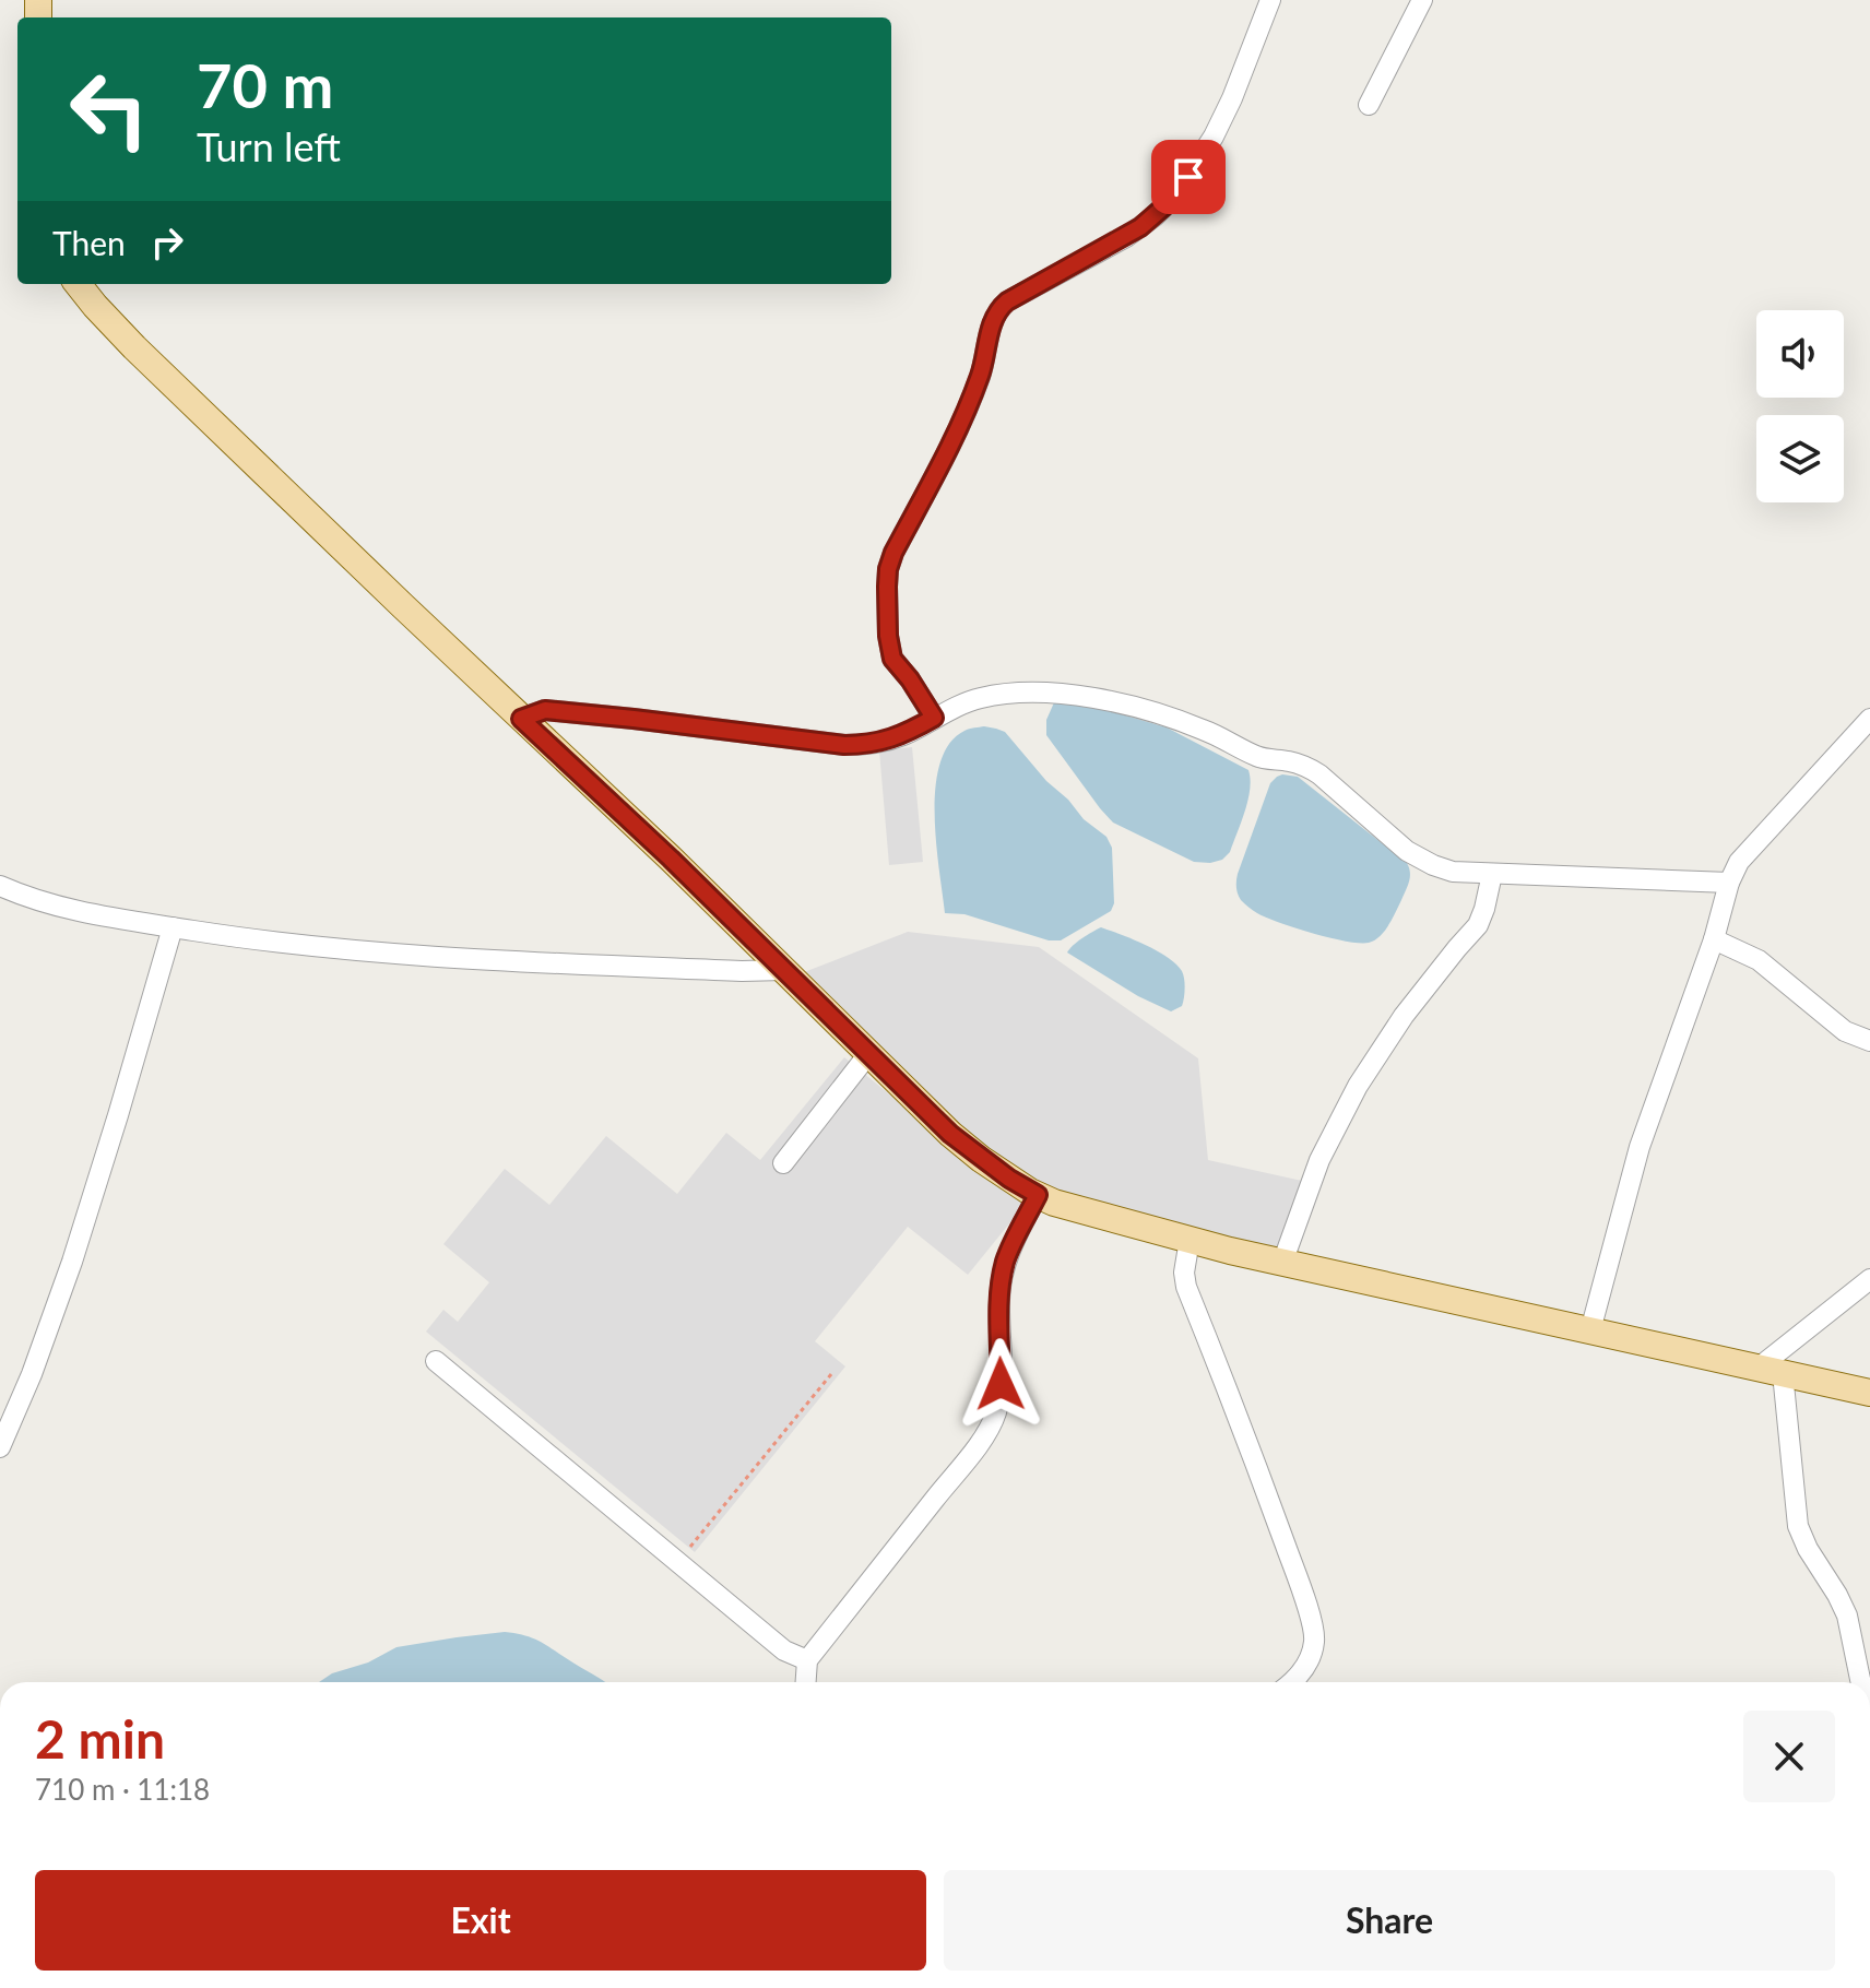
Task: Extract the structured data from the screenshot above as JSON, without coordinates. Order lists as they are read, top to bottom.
{
  "page": {
    "turn": ["70 m", "Turn left"],
    "then": "Then",
    "heading": ["2 min", "710 m · 11:18"],
    "buttons": ["Exit", "Share"]
  }
}
